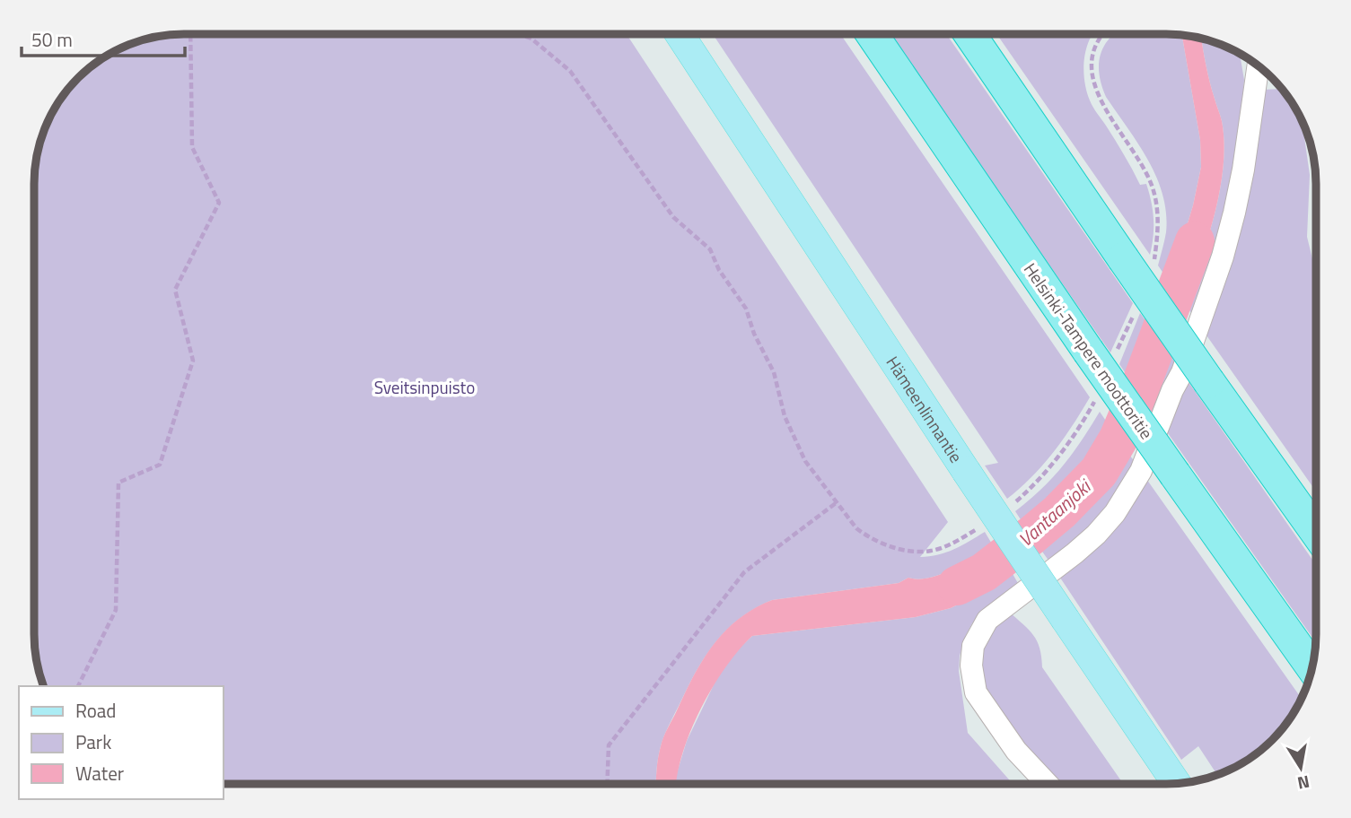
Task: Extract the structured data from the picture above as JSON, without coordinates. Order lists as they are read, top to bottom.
{
  "streets": {
    "highway": ["Helsinki-Tampere moottoritie"],
    "main road": ["Hämeenlinnantie"]
  },
  "water": ["Vantaanjoki"],
  "parks": ["Sveitsinpuisto"],
  "legend": ["Road", "Park", "Water"],
  "scale_bar": "50 m",
  "north": "bottom"
}
